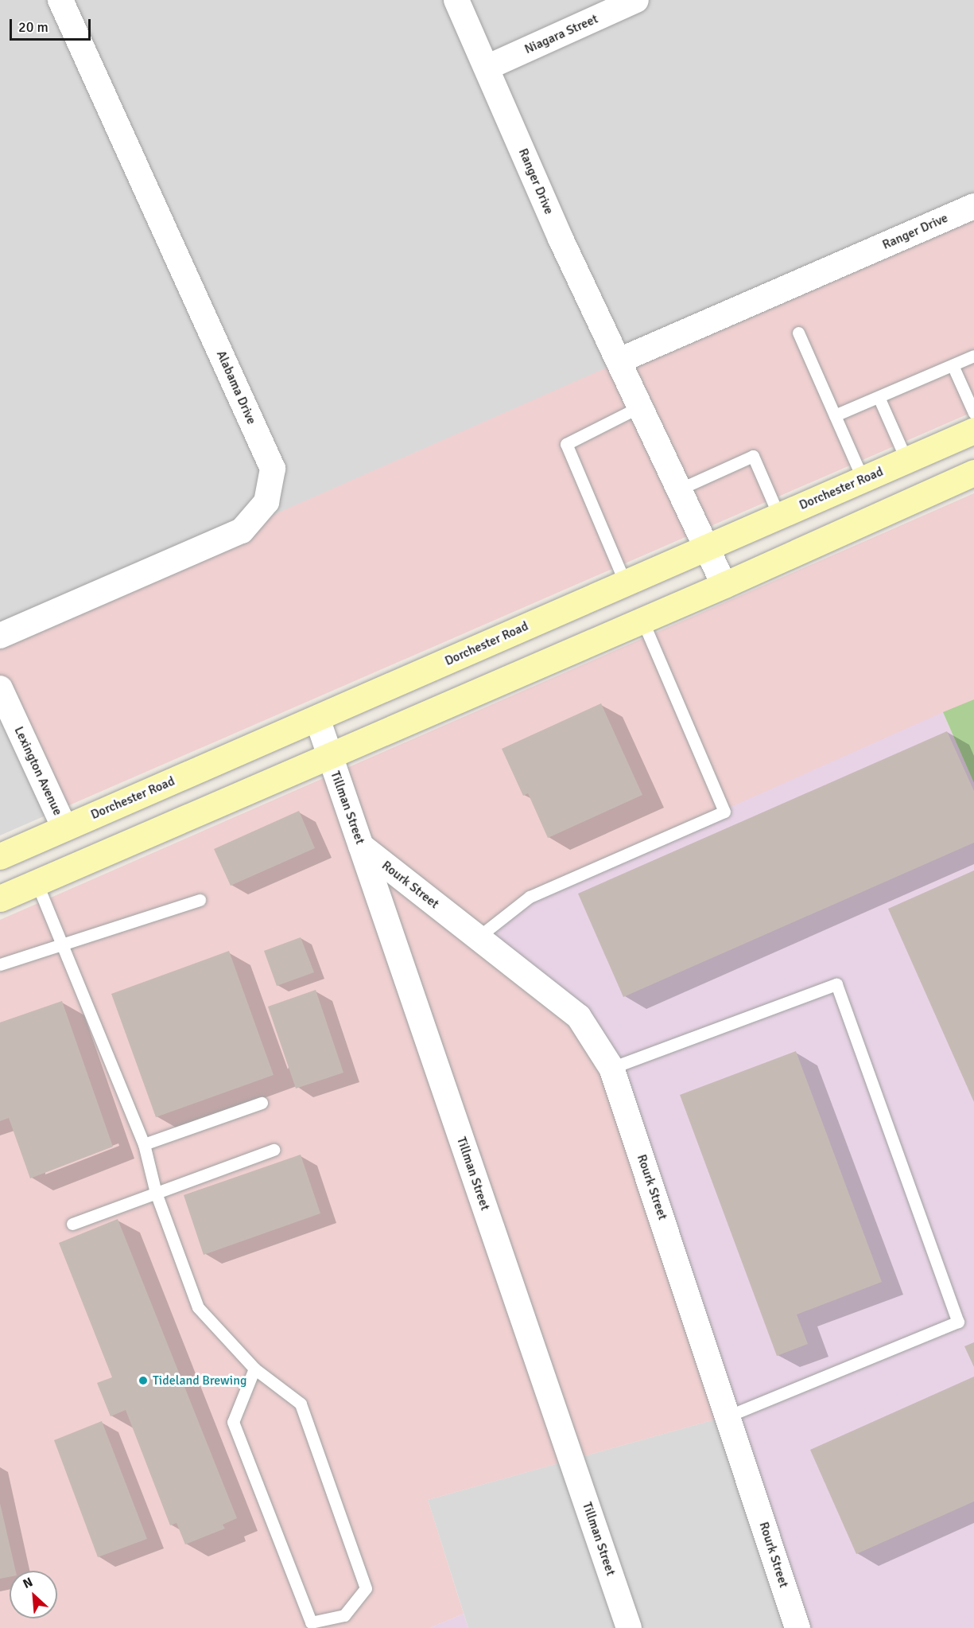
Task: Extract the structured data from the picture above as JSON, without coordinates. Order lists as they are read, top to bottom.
{
  "streets": {
    "main road": ["Dorchester Road"],
    "street": [
      "Niagara Street",
      "Ranger Drive",
      "Alabama Drive",
      "Lexington Avenue",
      "Tillman Street",
      "Rourk Street"
    ]
  },
  "crossings": [
    ["Niagara Street", "Ranger Drive"],
    ["Ranger Drive", "Dorchester Road"],
    ["Dorchester Road", "Lexington Avenue"],
    ["Dorchester Road", "Tillman Street"],
    ["Tillman Street", "Rourk Street"]
  ],
  "places": ["Tideland Brewing"],
  "scale_bar": "20 m",
  "north": "top left"
}
